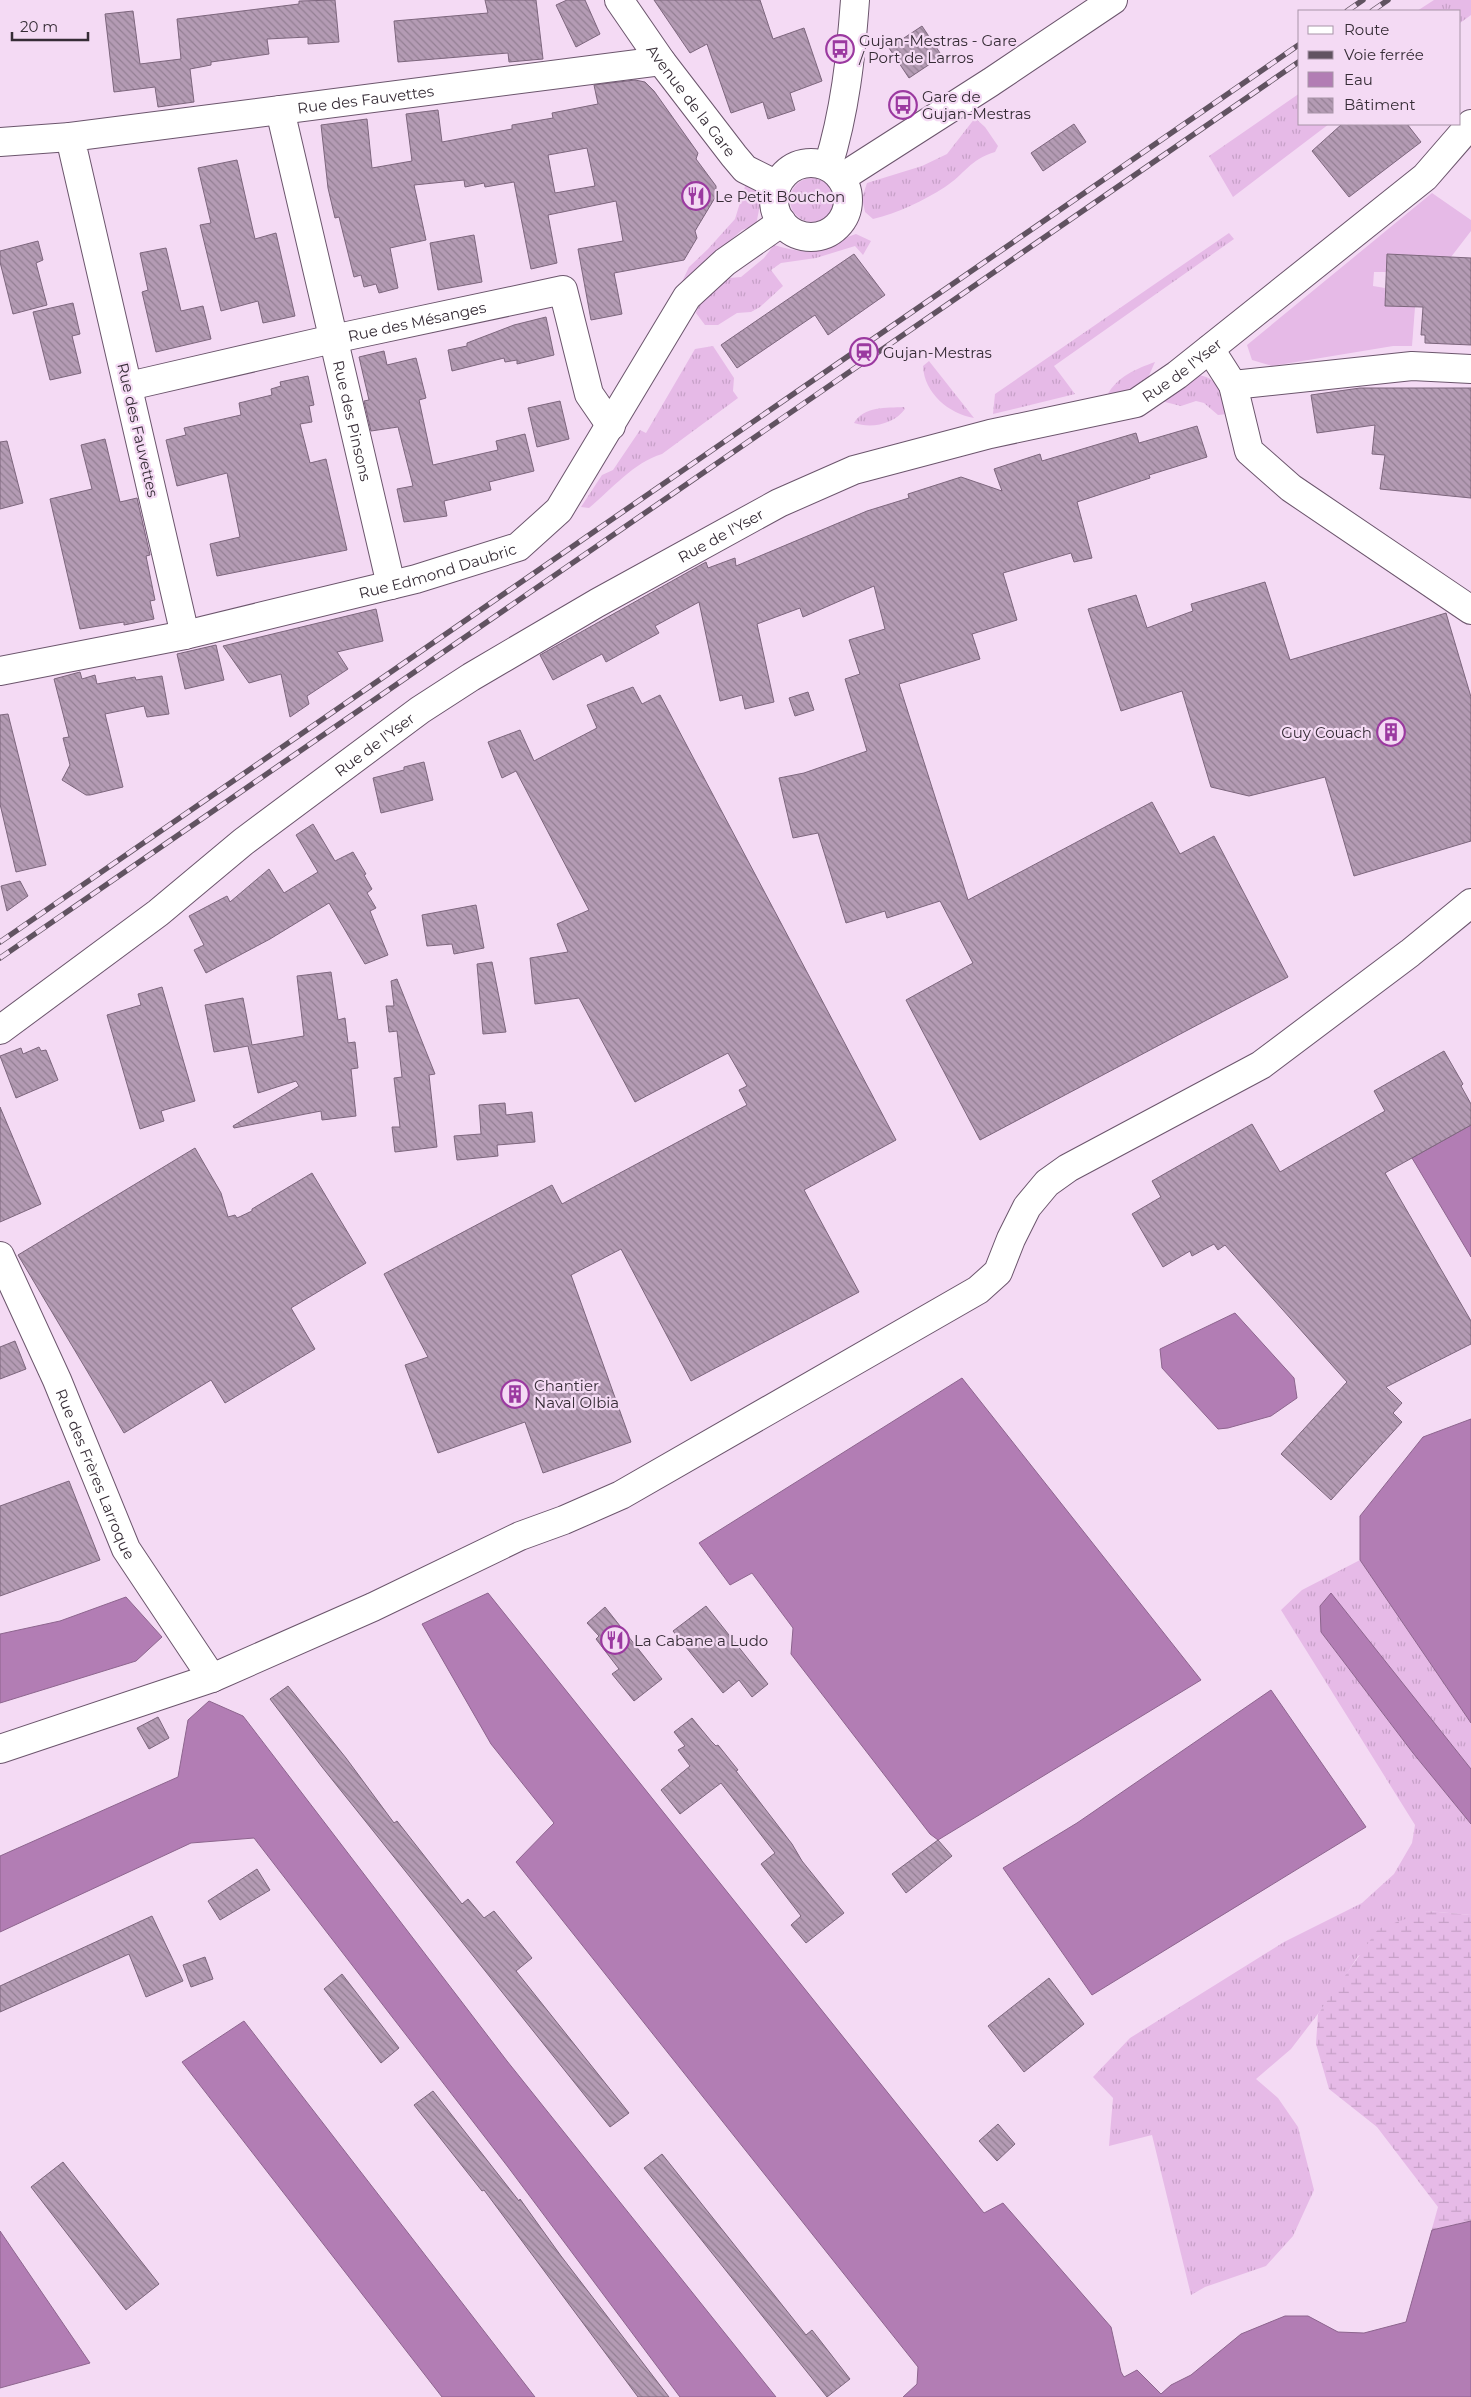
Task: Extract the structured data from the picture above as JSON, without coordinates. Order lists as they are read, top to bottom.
{
  "streets": {
    "street": [
      "Rue des Fauvettes",
      "Avenue de la Gare",
      "Rue des Mésanges",
      "Rue de l'Yser",
      "Rue des Pinsons",
      "Rue Edmond Daubric",
      "Rue des Frères Larroque"
    ]
  },
  "crossings": [
    ["Rue des Fauvettes", "Avenue de la Gare"],
    ["Rue des Fauvettes", "Rue des Mésanges"],
    ["Rue des Fauvettes", "Rue des Pinsons"],
    ["Rue des Fauvettes", "Rue Edmond Daubric"],
    ["Avenue de la Gare", "Rue Edmond Daubric"],
    ["Rue des Mésanges", "Rue des Pinsons"],
    ["Rue des Mésanges", "Rue Edmond Daubric"],
    ["Rue des Pinsons", "Rue Edmond Daubric"]
  ],
  "places": {
    "bus stop": ["Gujan-Mestras - Gare / Port de Larros", "Gare de Gujan-Mestras"],
    "restaurant": ["Le Petit Bouchon", "La Cabane a Ludo"],
    "station": ["Gujan-Mestras"],
    "building": ["Guy Couach", "Chantier Naval Olbia"]
  },
  "legend": [
    "Route",
    "Voie ferrée",
    "Eau",
    "Bâtiment"
  ],
  "scale_bar": "20 m"
}
